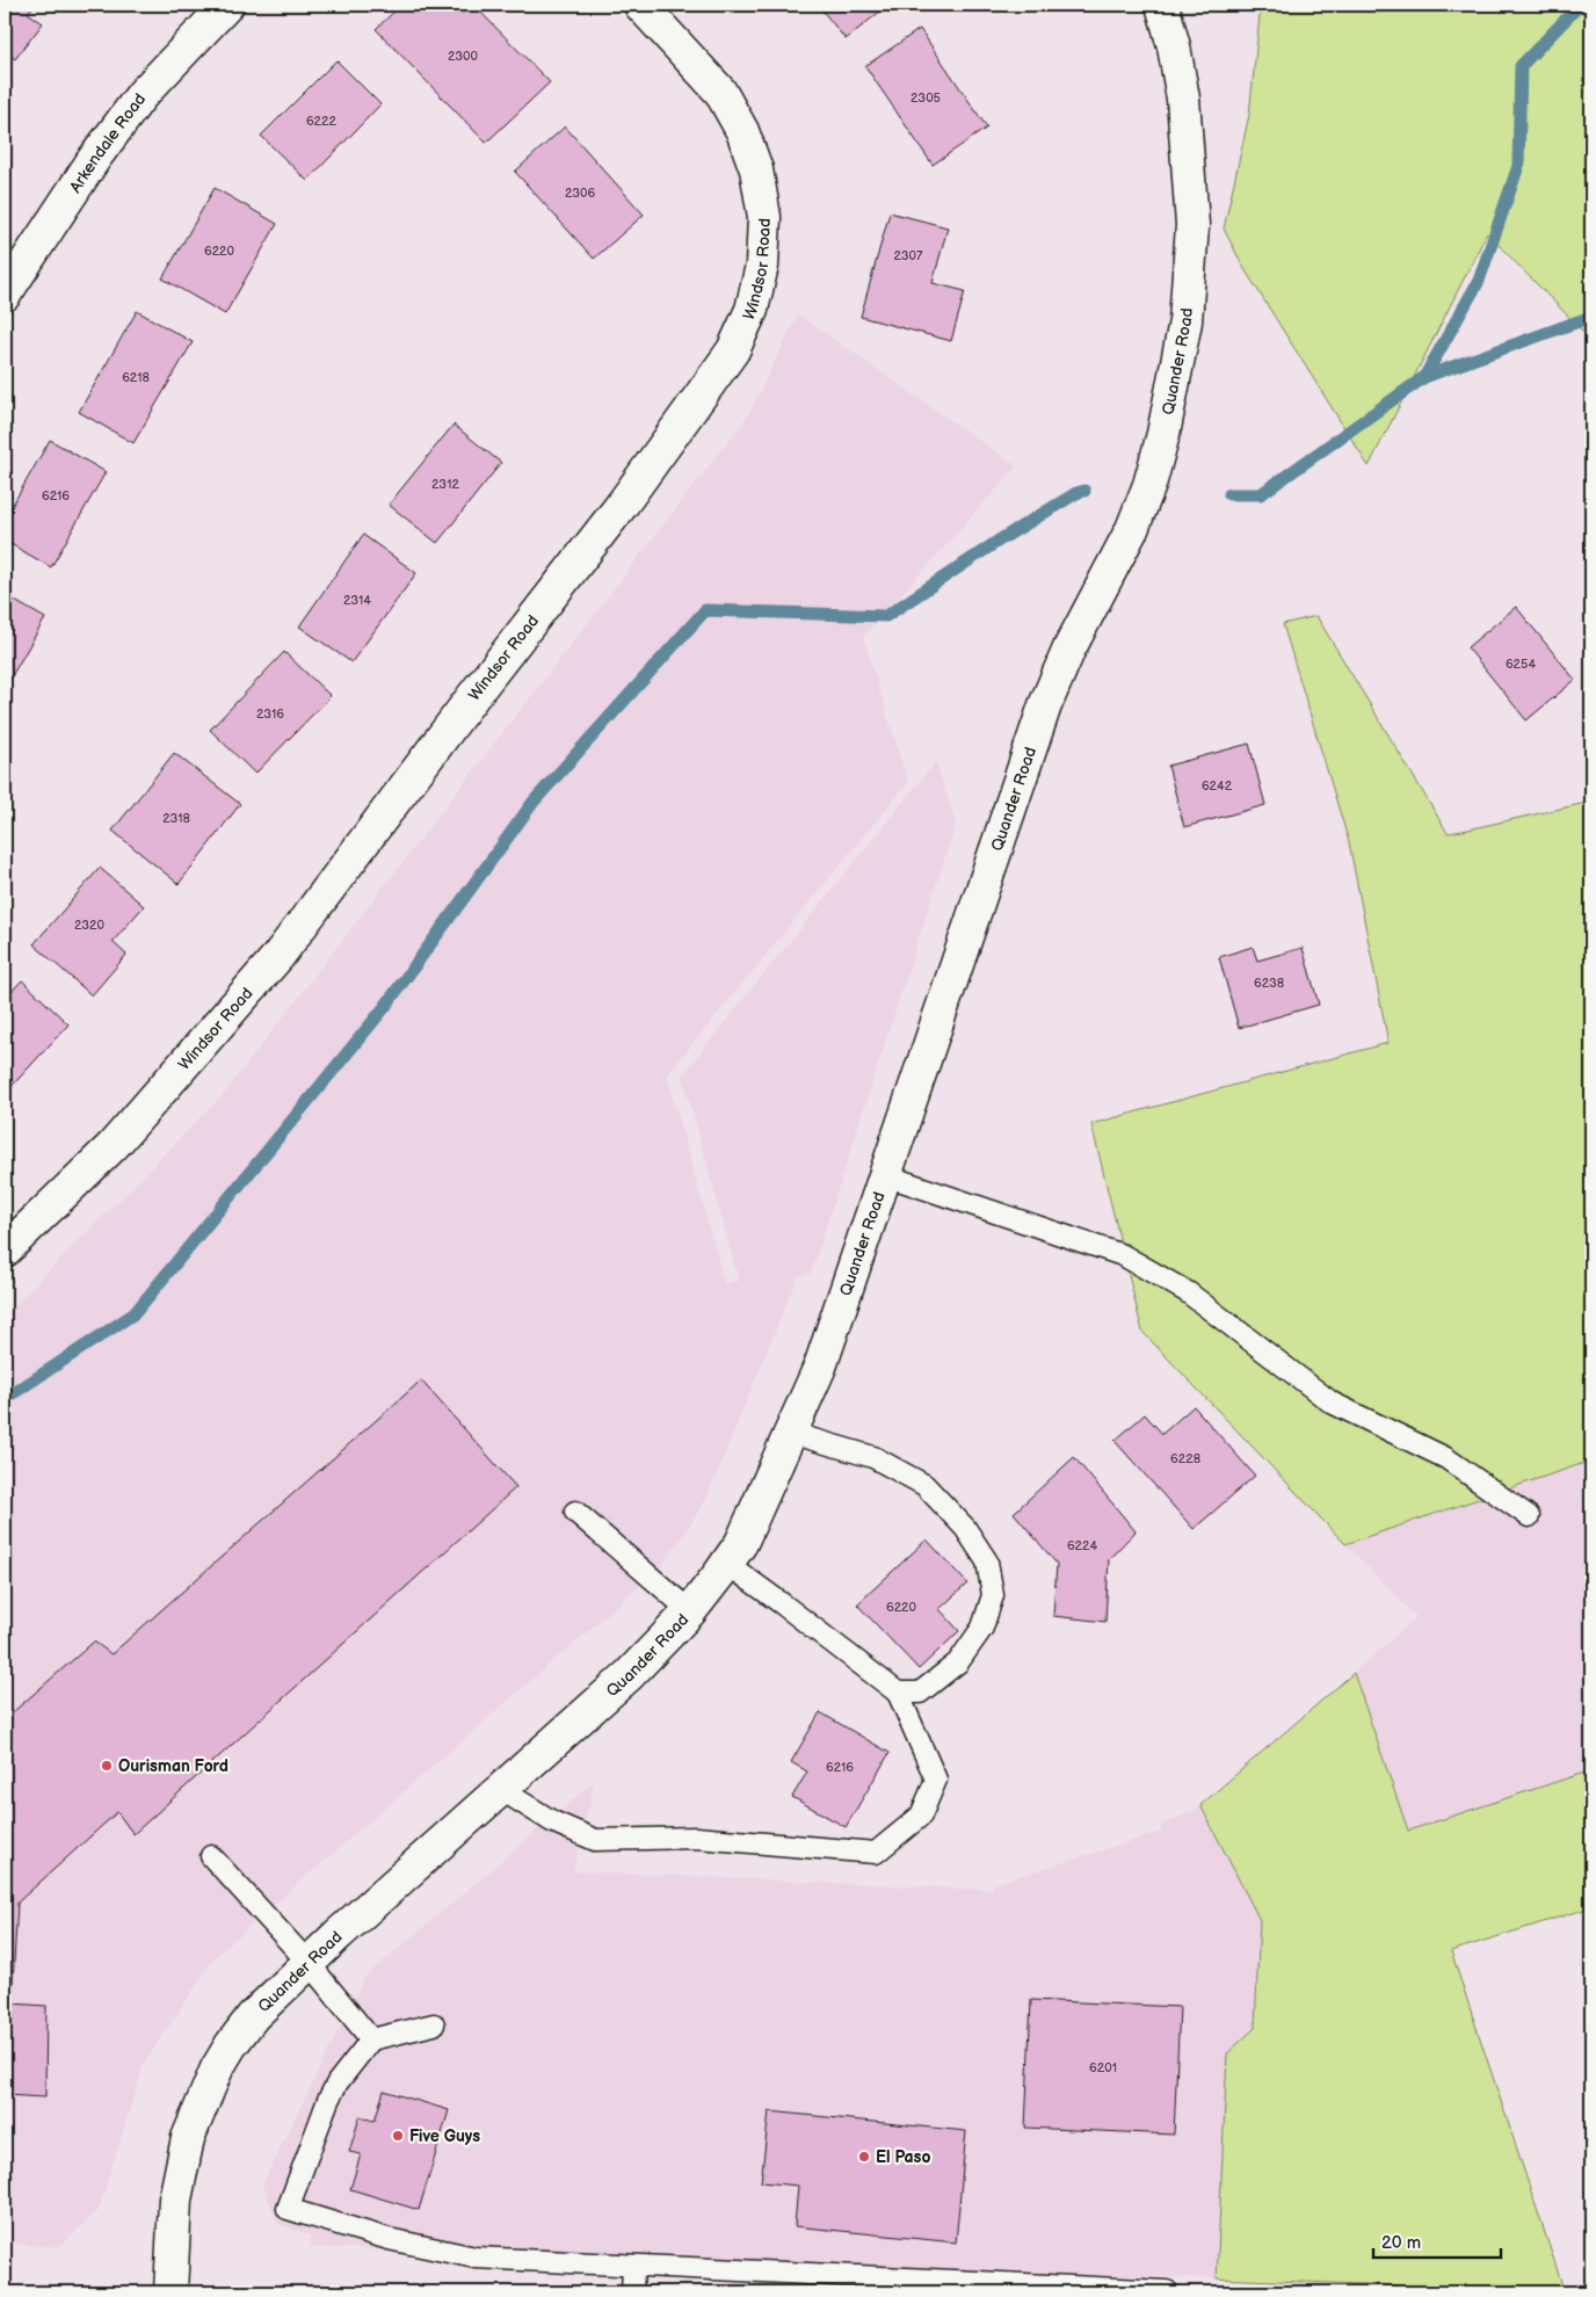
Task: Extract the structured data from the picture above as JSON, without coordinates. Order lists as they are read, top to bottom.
{
  "streets": {
    "street": ["Arkendale Road", "Windsor Road", "Quander Road"]
  },
  "places": ["Ourisman Ford", "Five Guys", "El Paso"],
  "house_numbers": [
    "2300",
    "2305",
    "6222",
    "2306",
    "6220",
    "2307",
    "6218",
    "2312",
    "6216",
    "2314",
    "6254",
    "2316",
    "6242",
    "2318",
    "2320",
    "6238",
    "6228",
    "6224",
    "6220",
    "6216",
    "6201"
  ],
  "scale_bar": "20 m"
}
